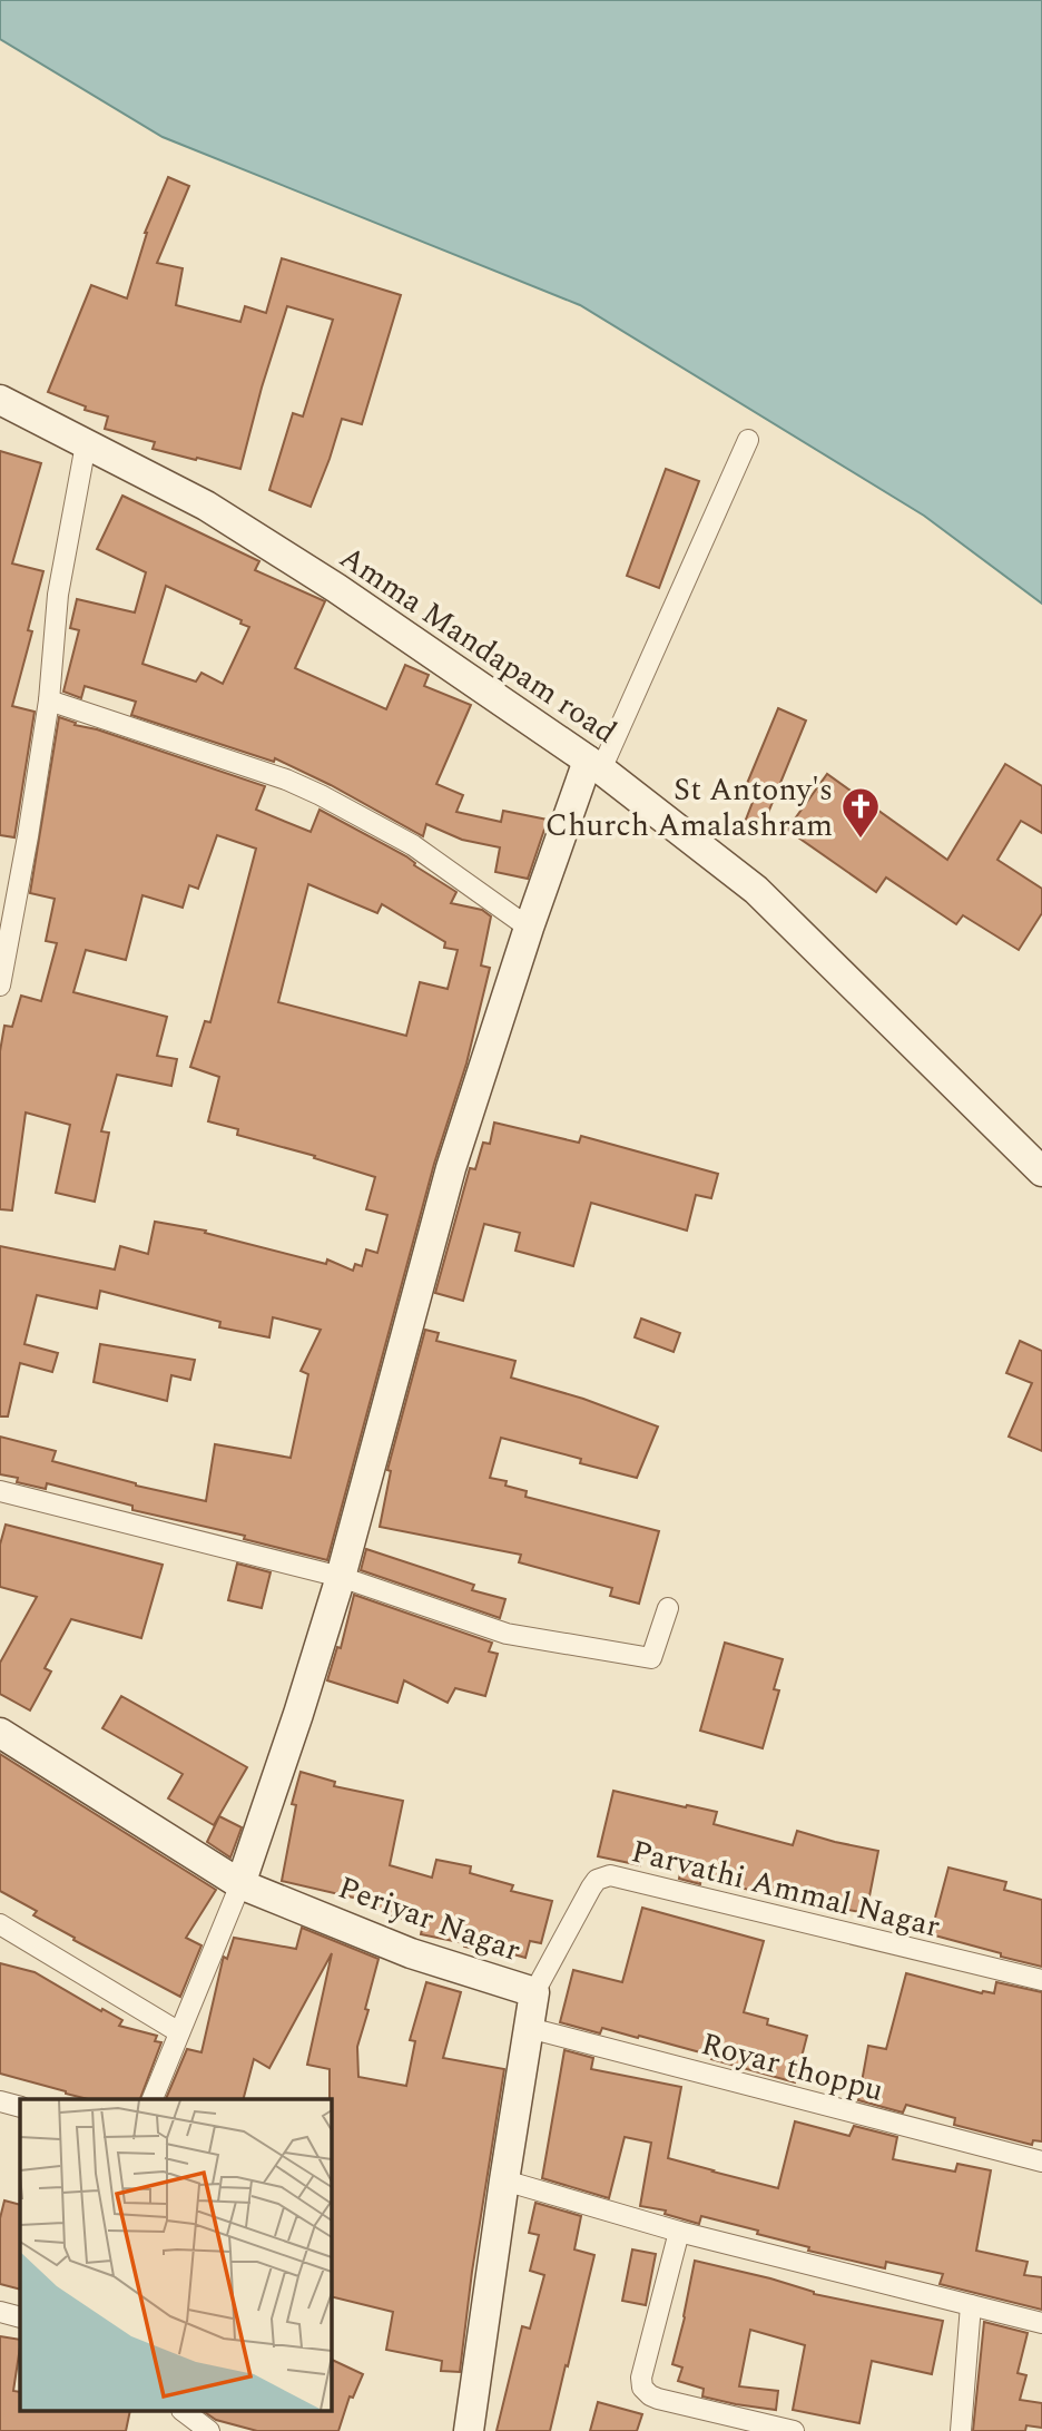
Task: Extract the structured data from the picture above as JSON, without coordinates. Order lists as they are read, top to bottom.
{
  "streets": {
    "street": [
      "Amma Mandapam road",
      "Parvathi Ammal Nagar",
      "Periyar Nagar",
      "Royar thoppu"
    ]
  },
  "crossings": [
    ["Parvathi Ammal Nagar", "Periyar Nagar"],
    ["Periyar Nagar", "Royar thoppu"]
  ],
  "places": {
    "church": ["St Antony's Church Amalashram"]
  }
}
